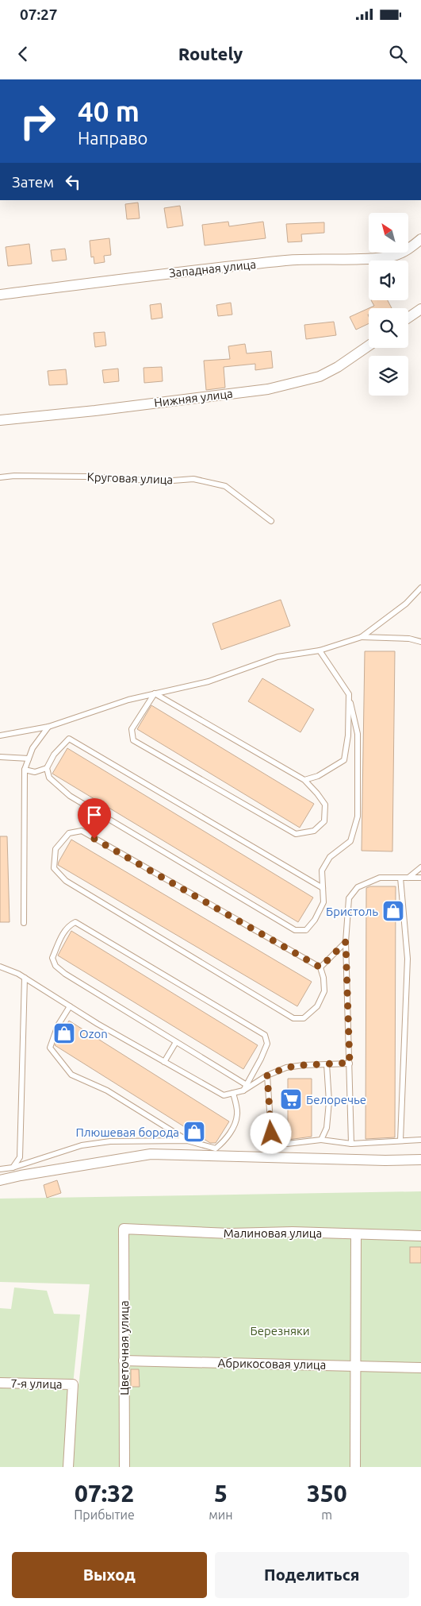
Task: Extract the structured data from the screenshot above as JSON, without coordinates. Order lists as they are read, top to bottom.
{
  "streets": {
    "street": [
      "Западная улица",
      "Нижняя улица",
      "Малиновая улица",
      "Цветочная улица",
      "Абрикосовая улица",
      "7-я улица"
    ],
    "lane": ["Круговая улица"]
  },
  "crossings": [
    ["Малиновая улица", "Цветочная улица"],
    ["Цветочная улица", "Абрикосовая улица"]
  ],
  "parks": ["Березняки"],
  "places": {
    "shop": ["Бристоль", "Ozon", "Плюшевая борода"],
    "supermarket": ["Белоречье"]
  },
  "north": "top left",
  "page": {
    "status": "07:27",
    "header": "Routely",
    "turn": ["40 m", "Направо"],
    "then": "Затем",
    "eta": [
      "07:32",
      "Прибытие",
      "5",
      "мин",
      "350",
      "m"
    ],
    "buttons": ["Выход", "Поделиться"]
  }
}
